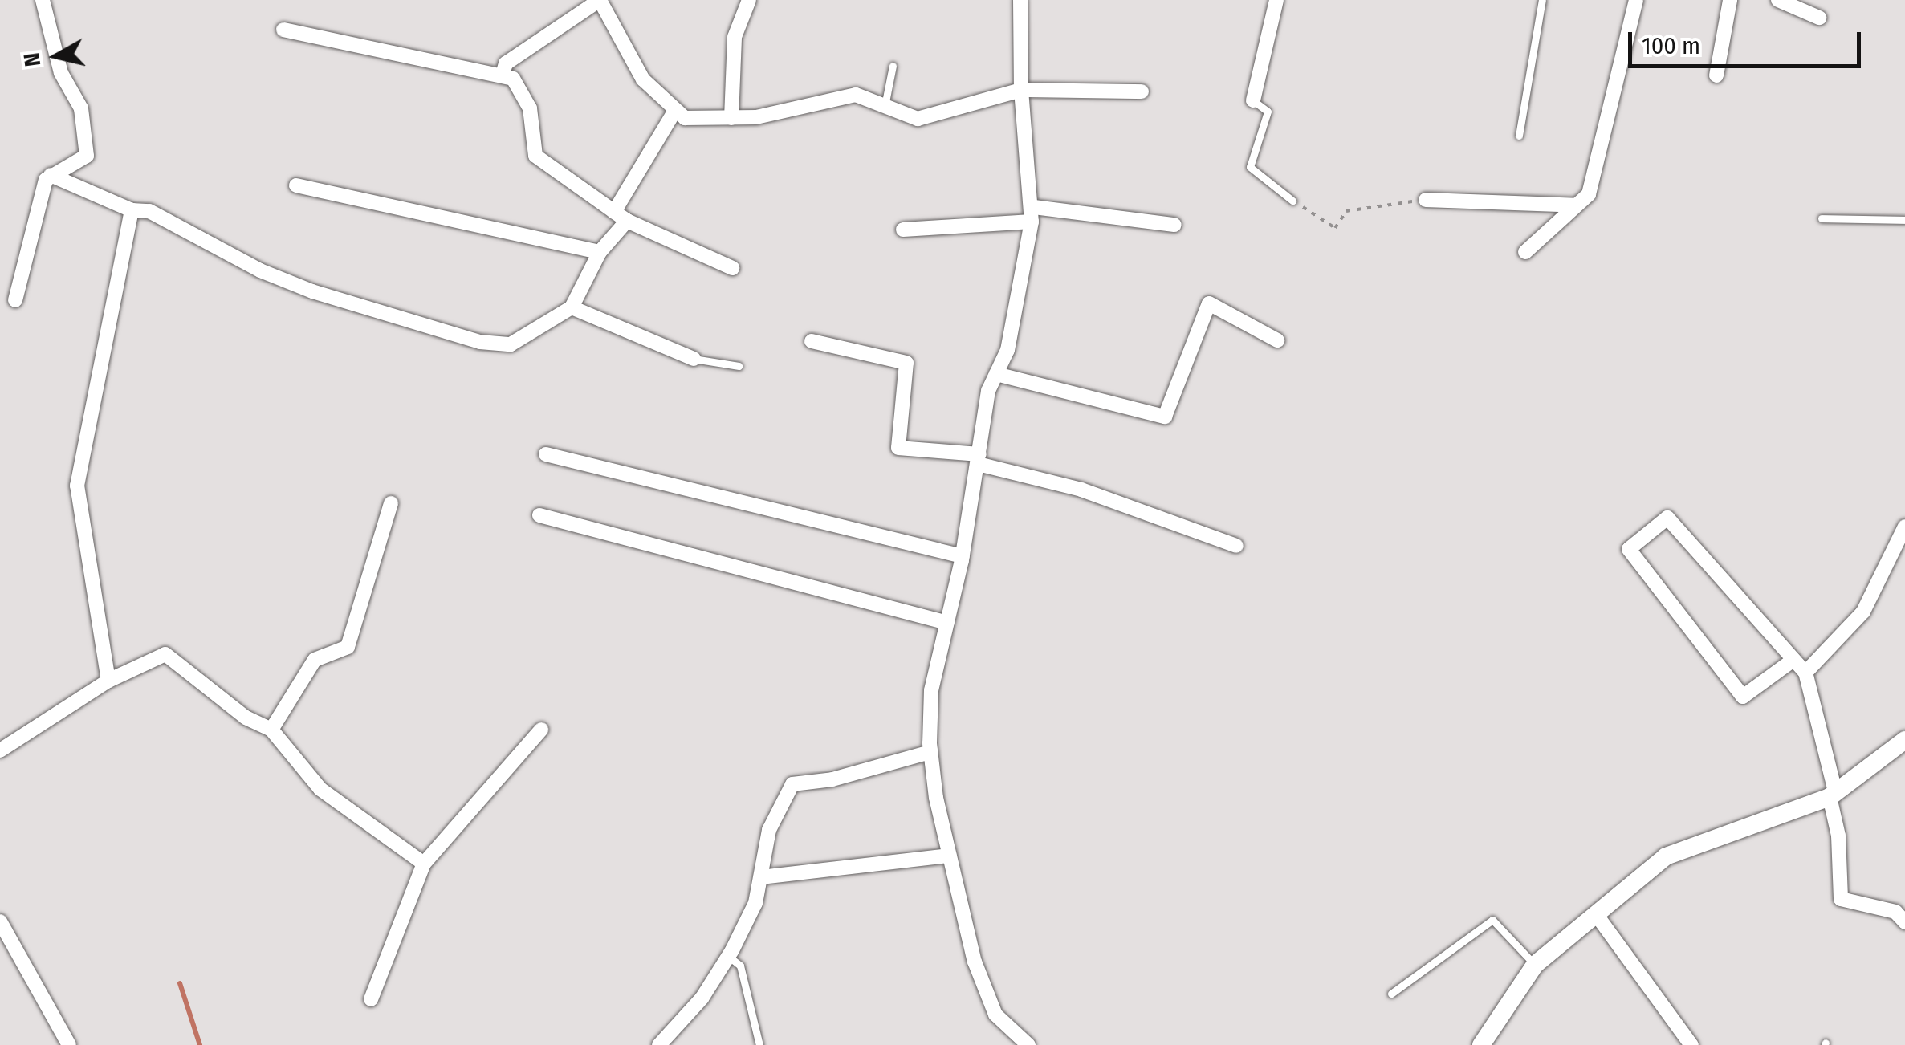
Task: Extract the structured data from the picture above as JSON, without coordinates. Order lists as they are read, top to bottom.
{
  "scale_bar": "100 m",
  "north": "left"
}
